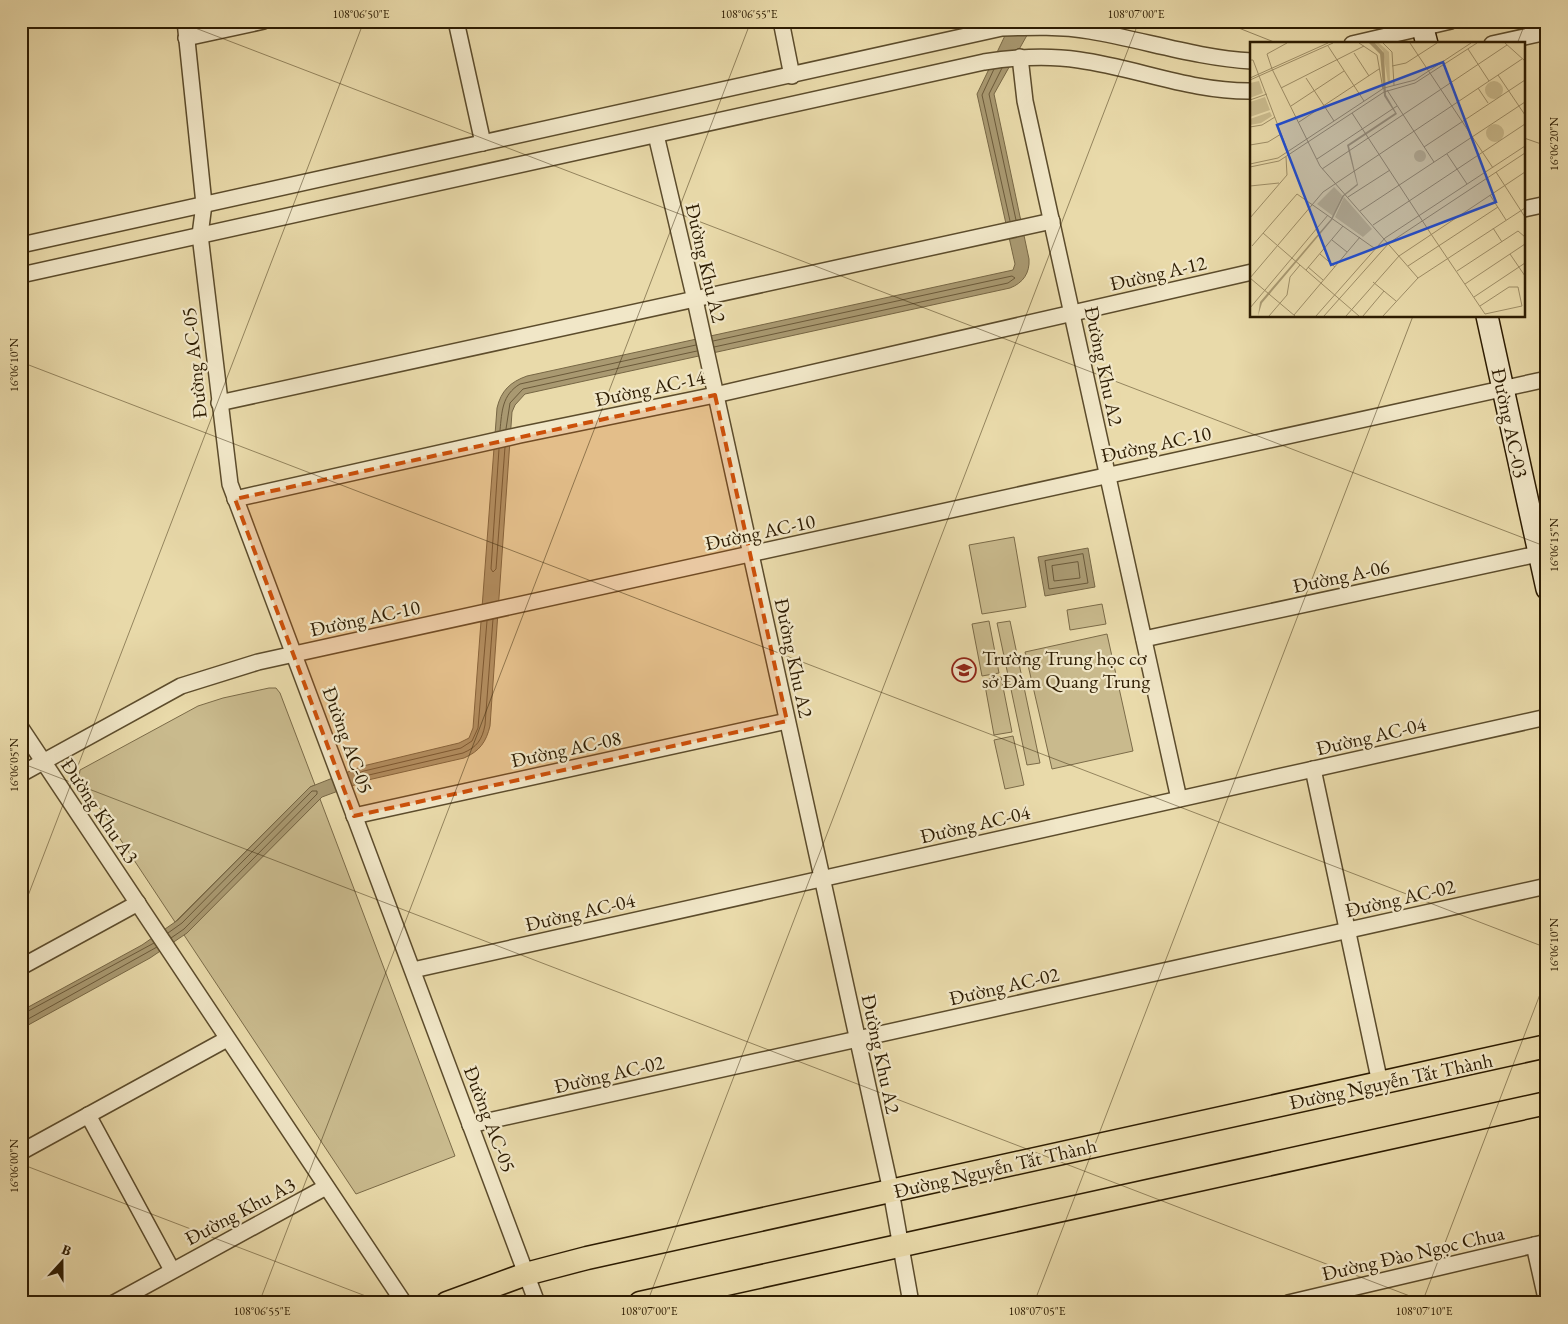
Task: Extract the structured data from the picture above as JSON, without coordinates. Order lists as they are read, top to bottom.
{
  "streets": {
    "main road": ["Đường Nguyễn Tất Thành"],
    "street": [
      "Đường Khu A2",
      "Đường A-12",
      "Đường AC-05",
      "Đường AC-14",
      "Đường AC-03",
      "Đường AC-10",
      "Đường A-06",
      "Đường AC-04",
      "Đường AC-08",
      "Đường Khu A3",
      "Đường AC-02",
      "Đường Đào Ngọc Chua"
    ]
  },
  "crossings": [
    ["Đường Khu A2", "Đường A-12"],
    ["Đường Khu A2", "Đường AC-14"],
    ["Đường Khu A2", "Đường AC-10"],
    ["Đường Khu A2", "Đường A-06"],
    ["Đường Khu A2", "Đường AC-04"],
    ["Đường Khu A2", "Đường AC-08"],
    ["Đường Khu A2", "Đường AC-02"],
    ["Đường Khu A2", "Đường Nguyễn Tất Thành"],
    ["Đường A-12", "Đường AC-14"],
    ["Đường AC-05", "Đường AC-14"],
    ["Đường AC-05", "Đường AC-10"],
    ["Đường AC-05", "Đường AC-04"],
    ["Đường AC-05", "Đường AC-08"],
    ["Đường AC-05", "Đường AC-02"],
    ["Đường AC-05", "Đường Nguyễn Tất Thành"],
    ["Đường AC-03", "Đường AC-10"],
    ["Đường AC-03", "Đường A-06"],
    ["Đường AC-10", "Đường Khu A3"]
  ],
  "places": {
    "school or university": ["Trường Trung học cơ sở Đàm Quang Trung"]
  },
  "north": "top",
  "coordinates": [
    "108°06'50\"E",
    "108°06'55\"E",
    "108°07'00\"E",
    "16°06'20\"N",
    "16°06'10\"N",
    "16°06'15\"N",
    "16°06'05\"N",
    "16°06'00\"N",
    "108°07'05\"E",
    "108°07'10\"E"
  ]
}
